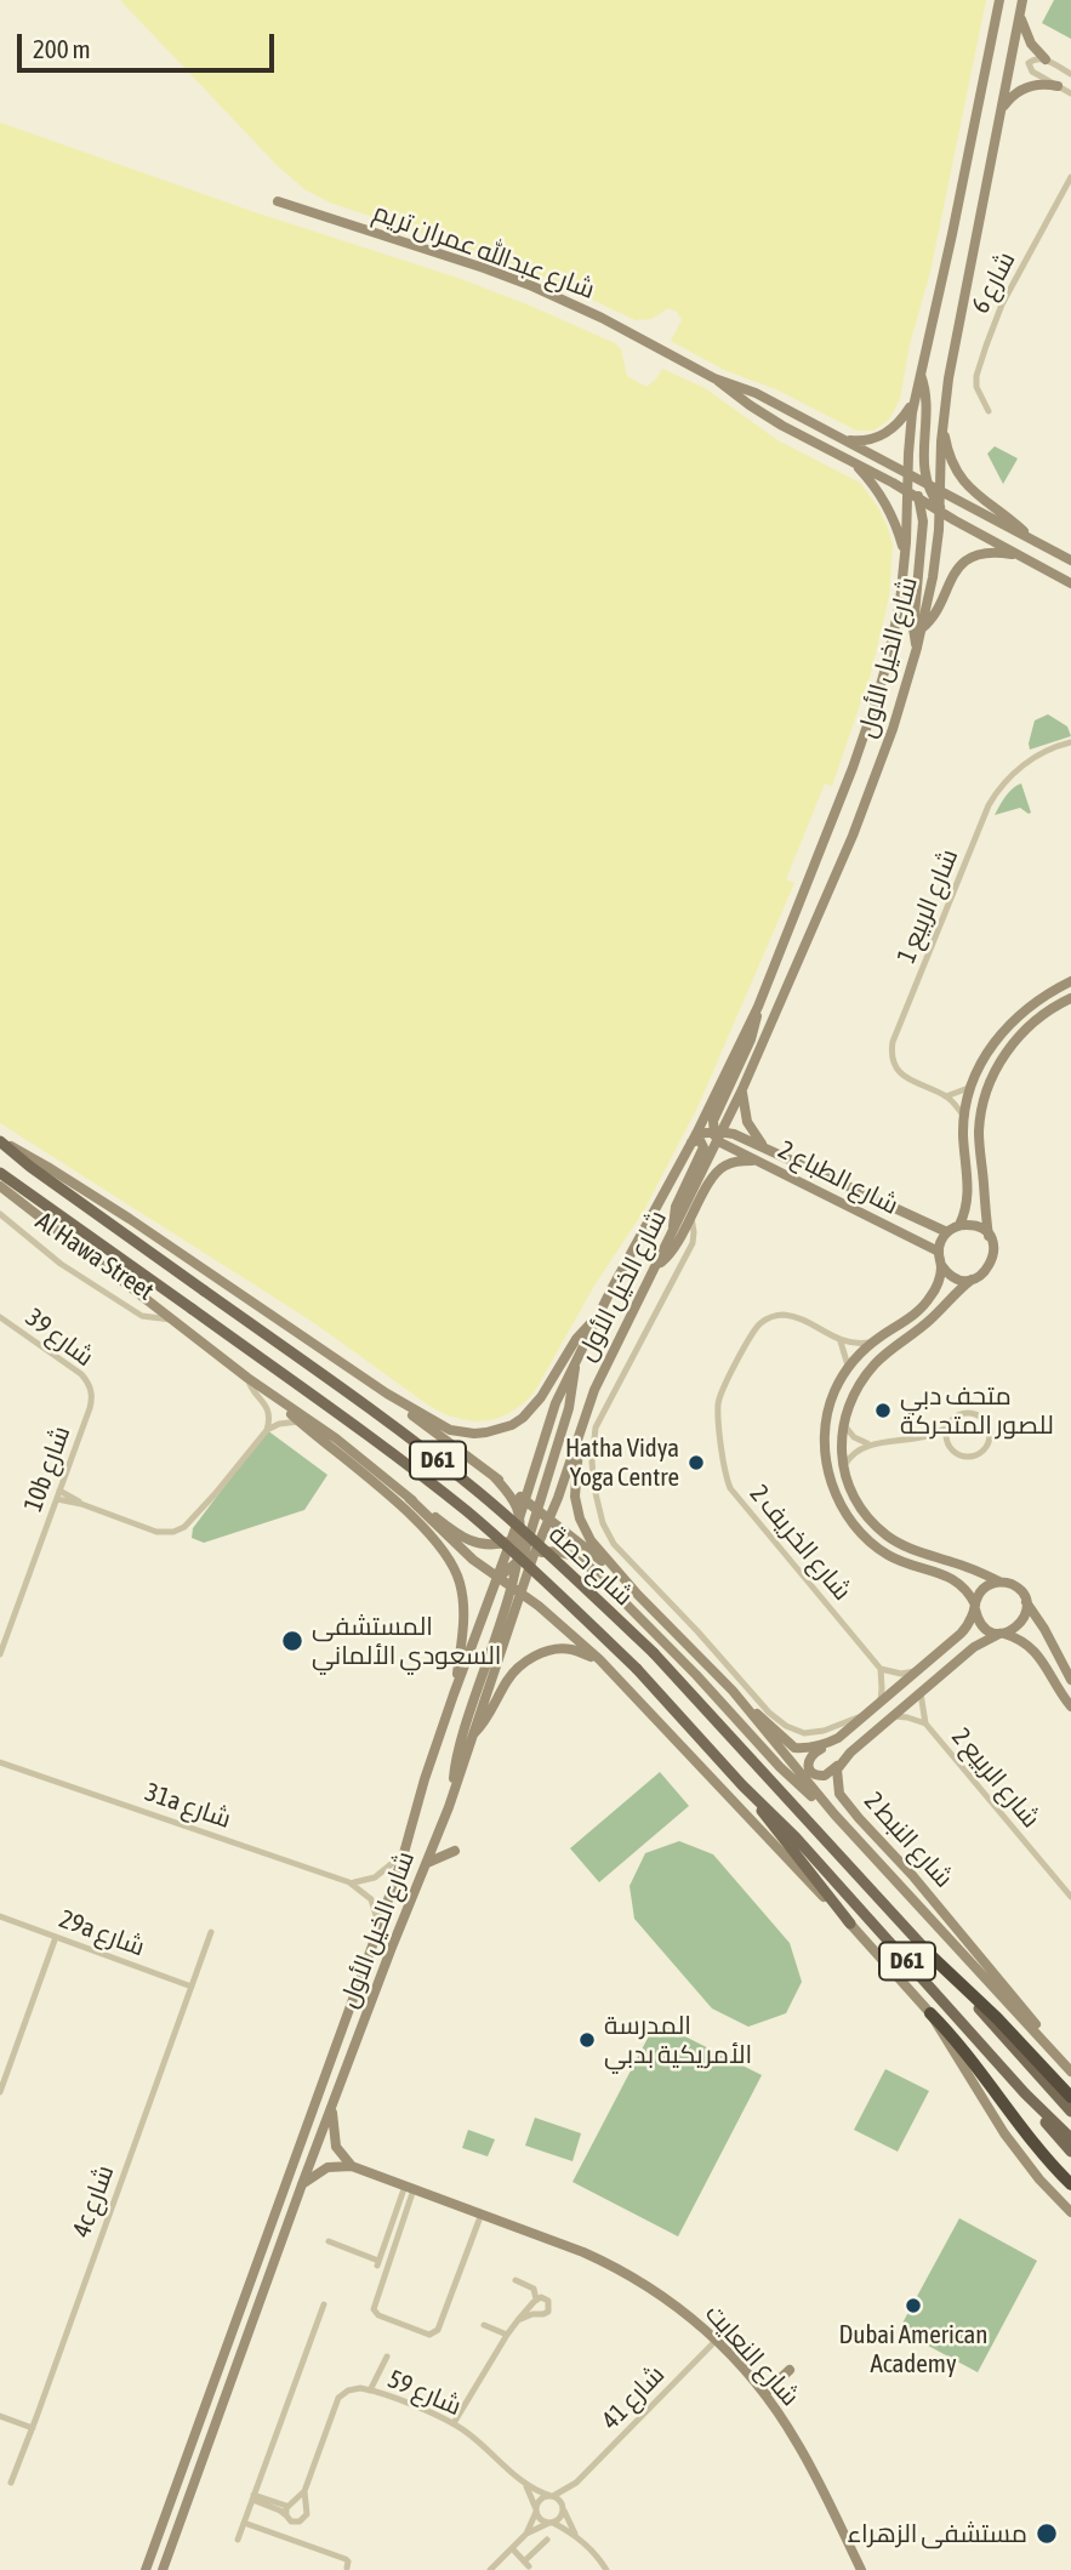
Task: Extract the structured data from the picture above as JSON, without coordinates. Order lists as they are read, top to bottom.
{
  "streets": {
    "main road": [
      "شارع عبدالله عمران تريم",
      "شارع الخيل الأول",
      "شارع الطباع 2",
      "D61",
      "شارع حصة",
      "شارع النبط 2",
      "شارع النعايت"
    ],
    "street": [
      "شارع 6",
      "شارع الربيع 1",
      "Al Hawa Street",
      "شارع 39",
      "10b شارع",
      "شارع الخريف 2",
      "شارع الربيع 2",
      "31a شارع",
      "29a شارع",
      "4c شارع",
      "شارع 59",
      "شارع 41"
    ]
  },
  "crossings": [
    ["شارع عبدالله عمران تريم", "شارع الخيل الأول"],
    ["شارع الخيل الأول", "شارع الطباع 2"],
    ["شارع 39", "10b شارع"],
    ["29a شارع", "4c شارع"],
    ["شارع النعايت", "شارع 41"],
    ["شارع 59", "شارع 41"]
  ],
  "places": [
    "متحف دبي للصور المتحركة",
    "Hatha Vidya Yoga Centre",
    "المستشفى السعودي الألماني",
    "المدرسة الأمريكية بدبي",
    "Dubai American Academy",
    "مستشفى الزهراء"
  ],
  "scale_bar": "200 m"
}
